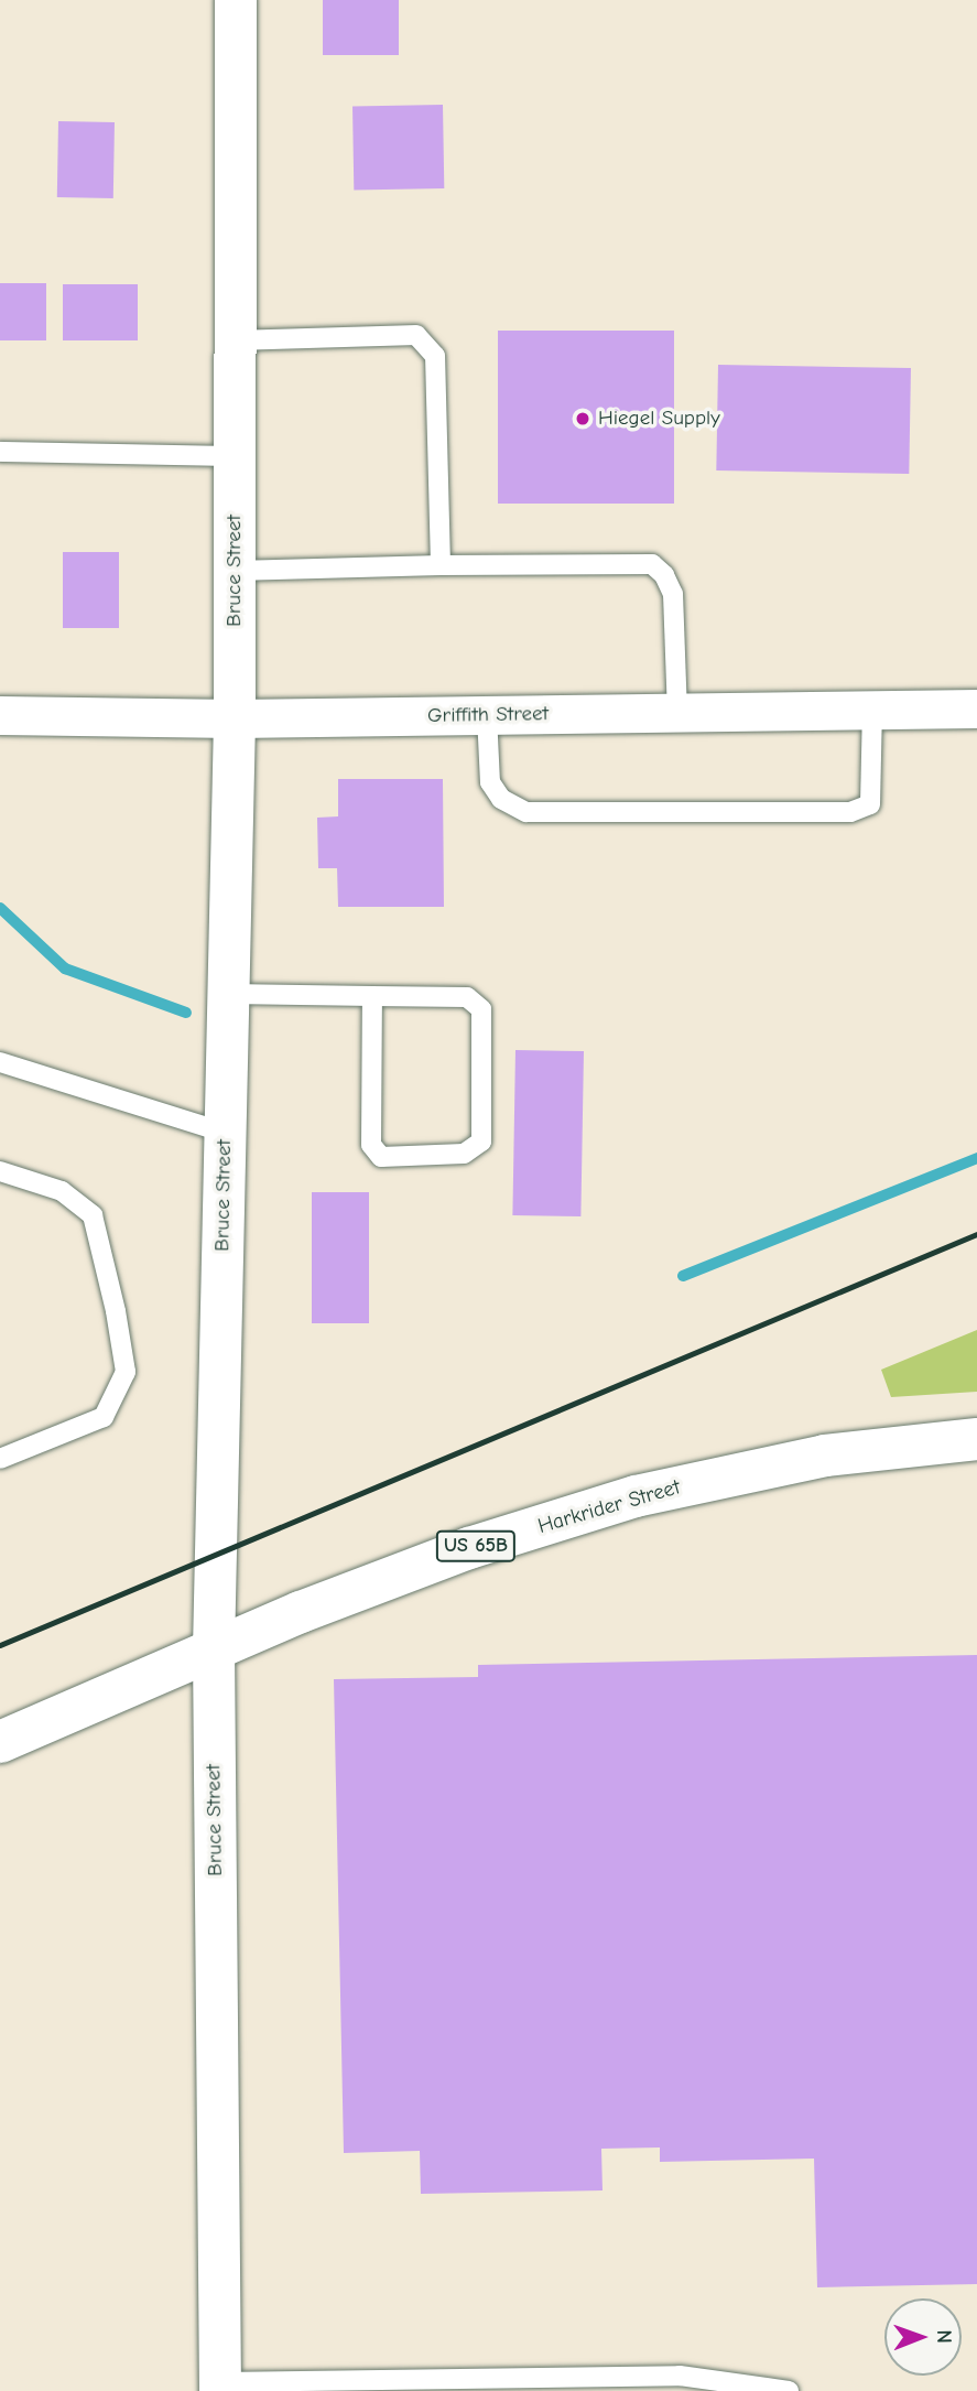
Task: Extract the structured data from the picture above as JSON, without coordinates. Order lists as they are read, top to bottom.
{
  "streets": {
    "street": [
      "Bruce Street",
      "Griffith Street",
      "Harkrider Street",
      "US 65B"
    ]
  },
  "crossings": [
    ["Bruce Street", "Griffith Street"],
    ["Bruce Street", "Harkrider Street"]
  ],
  "places": ["Hiegel Supply"],
  "north": "right"
}
